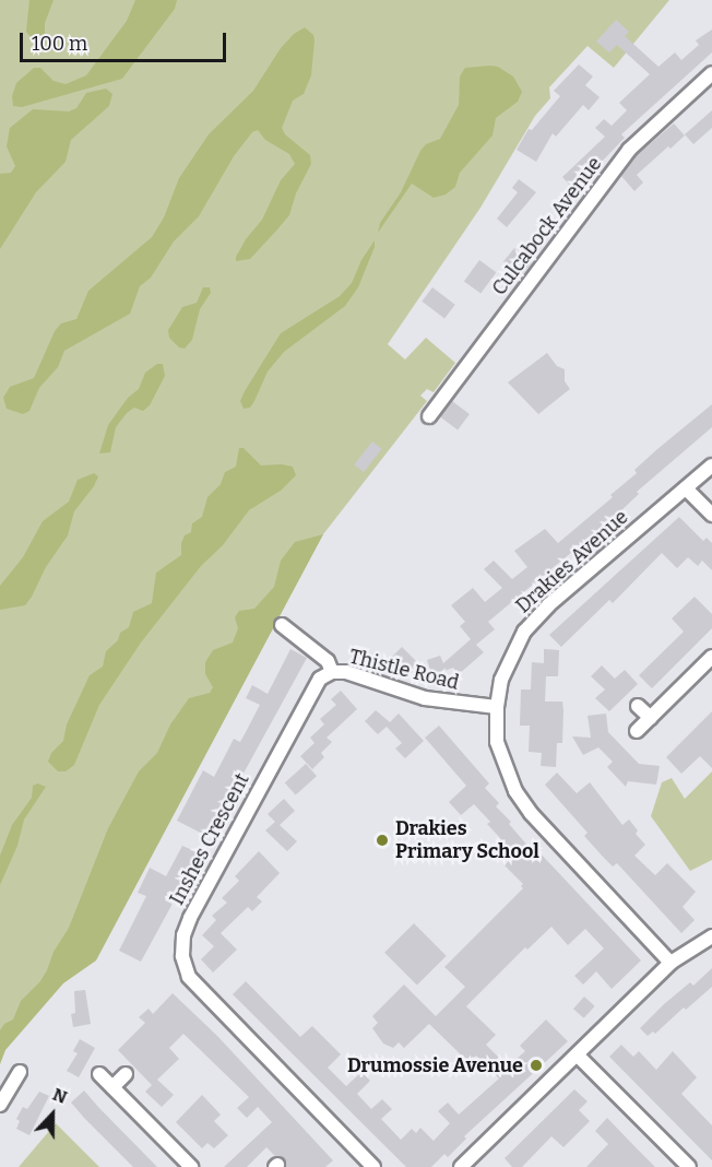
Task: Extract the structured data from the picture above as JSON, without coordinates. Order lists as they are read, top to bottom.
{
  "streets": {
    "street": [
      "Culcabock Avenue",
      "Drakies Avenue",
      "Thistle Road",
      "Inshes Crescent"
    ]
  },
  "crossings": [
    ["Drakies Avenue", "Thistle Road"],
    ["Thistle Road", "Inshes Crescent"]
  ],
  "places": ["Drakies Primary School", "Drumossie Avenue"],
  "scale_bar": "100 m",
  "north": "top"
}
